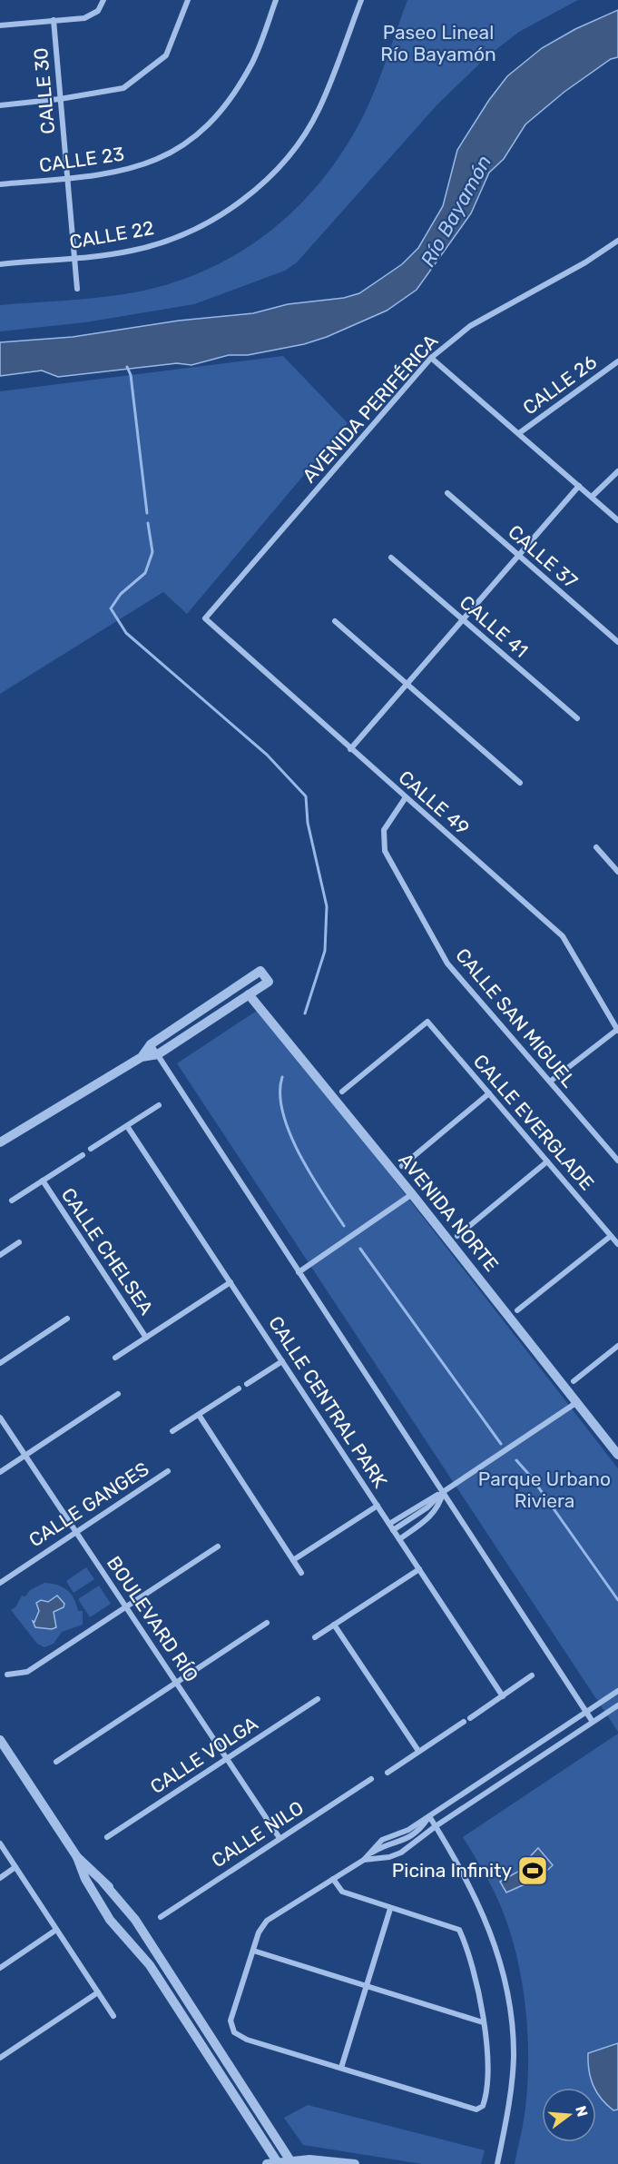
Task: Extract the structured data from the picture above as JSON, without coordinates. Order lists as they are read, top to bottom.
{
  "streets": {
    "street": [
      "CALLE 30",
      "CALLE 23",
      "CALLE 22",
      "CALLE 26",
      "AVENIDA PERIFÉRICA",
      "CALLE 37",
      "CALLE 41",
      "CALLE 49",
      "CALLE SAN MIGUEL",
      "CALLE EVERGLADE",
      "AVENIDA NORTE",
      "CALLE CHELSEA",
      "CALLE CENTRAL PARK",
      "CALLE GANGES",
      "BOULEVARD RÍO",
      "CALLE VOLGA",
      "CALLE NILO"
    ]
  },
  "crossings": [
    ["CALLE 30", "CALLE 23"],
    ["CALLE 30", "CALLE 22"],
    ["AVENIDA PERIFÉRICA", "CALLE 49"],
    ["CALLE 49", "CALLE SAN MIGUEL"],
    ["CALLE GANGES", "BOULEVARD RÍO"],
    ["BOULEVARD RÍO", "CALLE VOLGA"],
    ["BOULEVARD RÍO", "CALLE NILO"]
  ],
  "water": ["Río Bayamón"],
  "parks": ["Paseo Lineal Río Bayamón", "Parque Urbano Riviera"],
  "places": {
    "sports": ["Picina Infinity"]
  },
  "north": "right"
}
